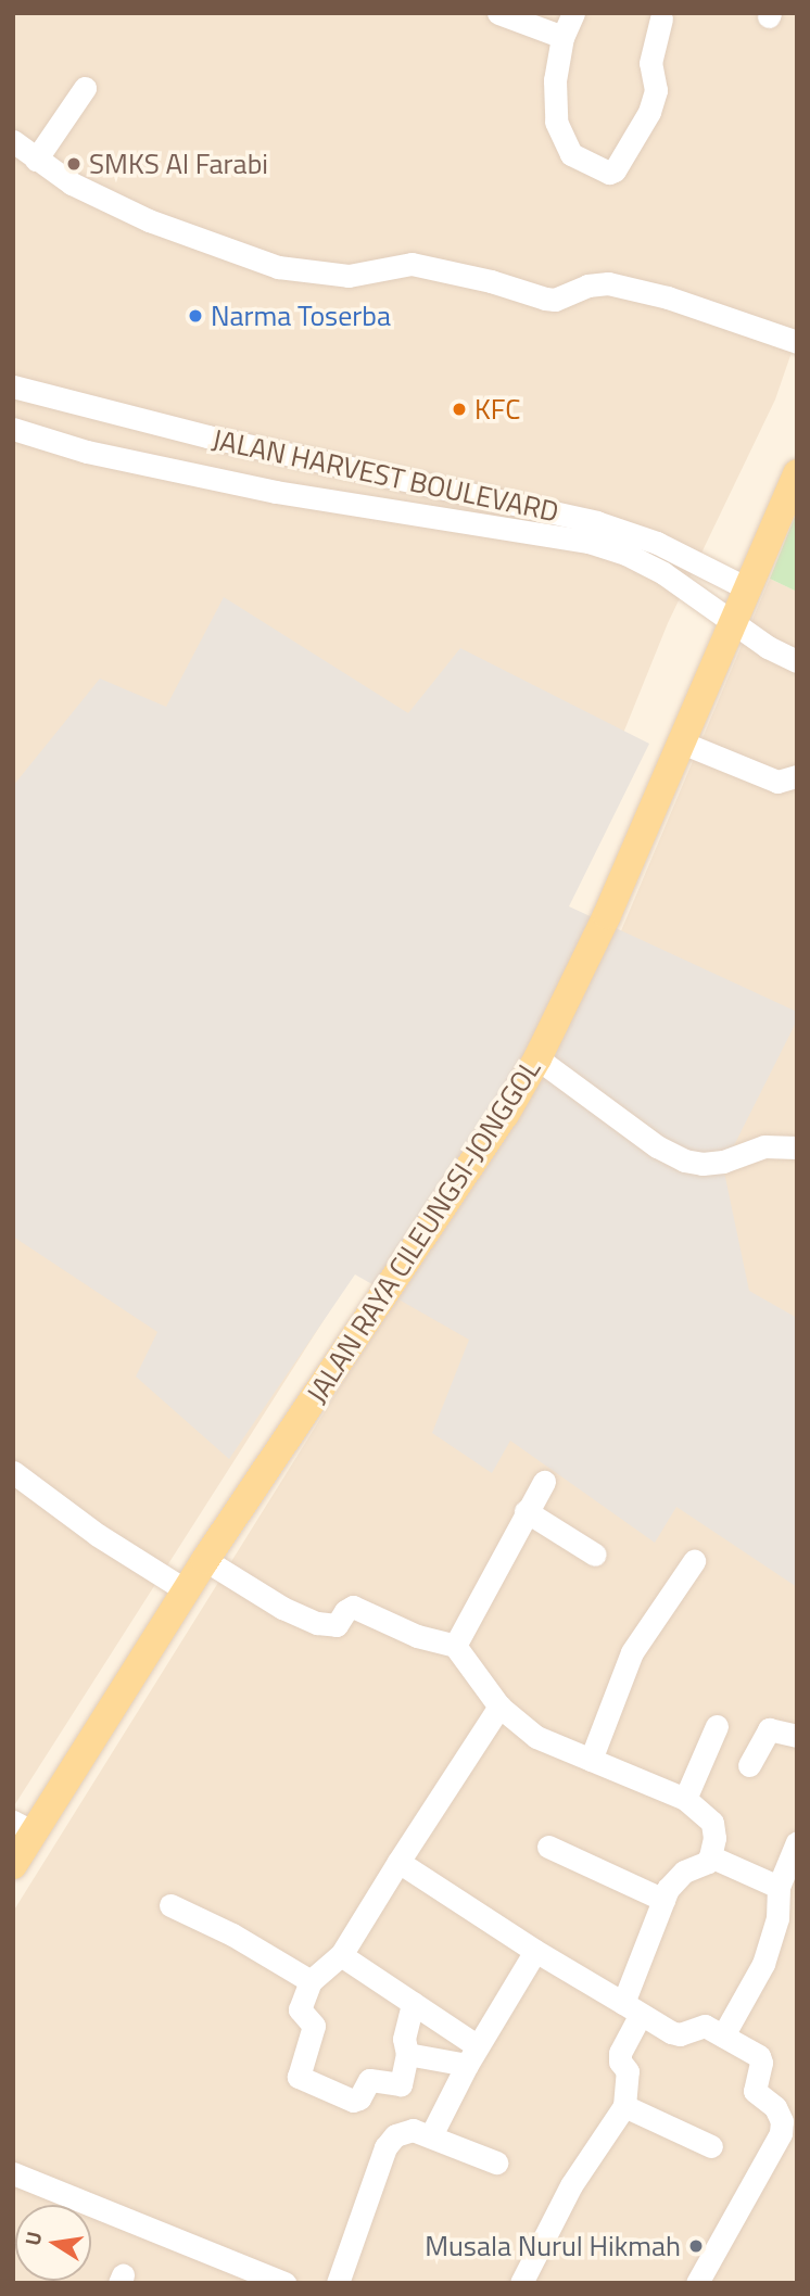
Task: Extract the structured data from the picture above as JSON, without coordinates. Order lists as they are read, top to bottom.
{
  "streets": {
    "main road": ["JALAN RAYA CILEUNGSI-JONGGOL"],
    "street": ["JALAN HARVEST BOULEVARD"]
  },
  "crossings": [
    ["JALAN HARVEST BOULEVARD", "JALAN RAYA CILEUNGSI-JONGGOL"]
  ],
  "places": [
    "SMKS Al Farabi",
    "Narma Toserba",
    "KFC",
    "Musala Nurul Hikmah"
  ],
  "north": "left"
}
